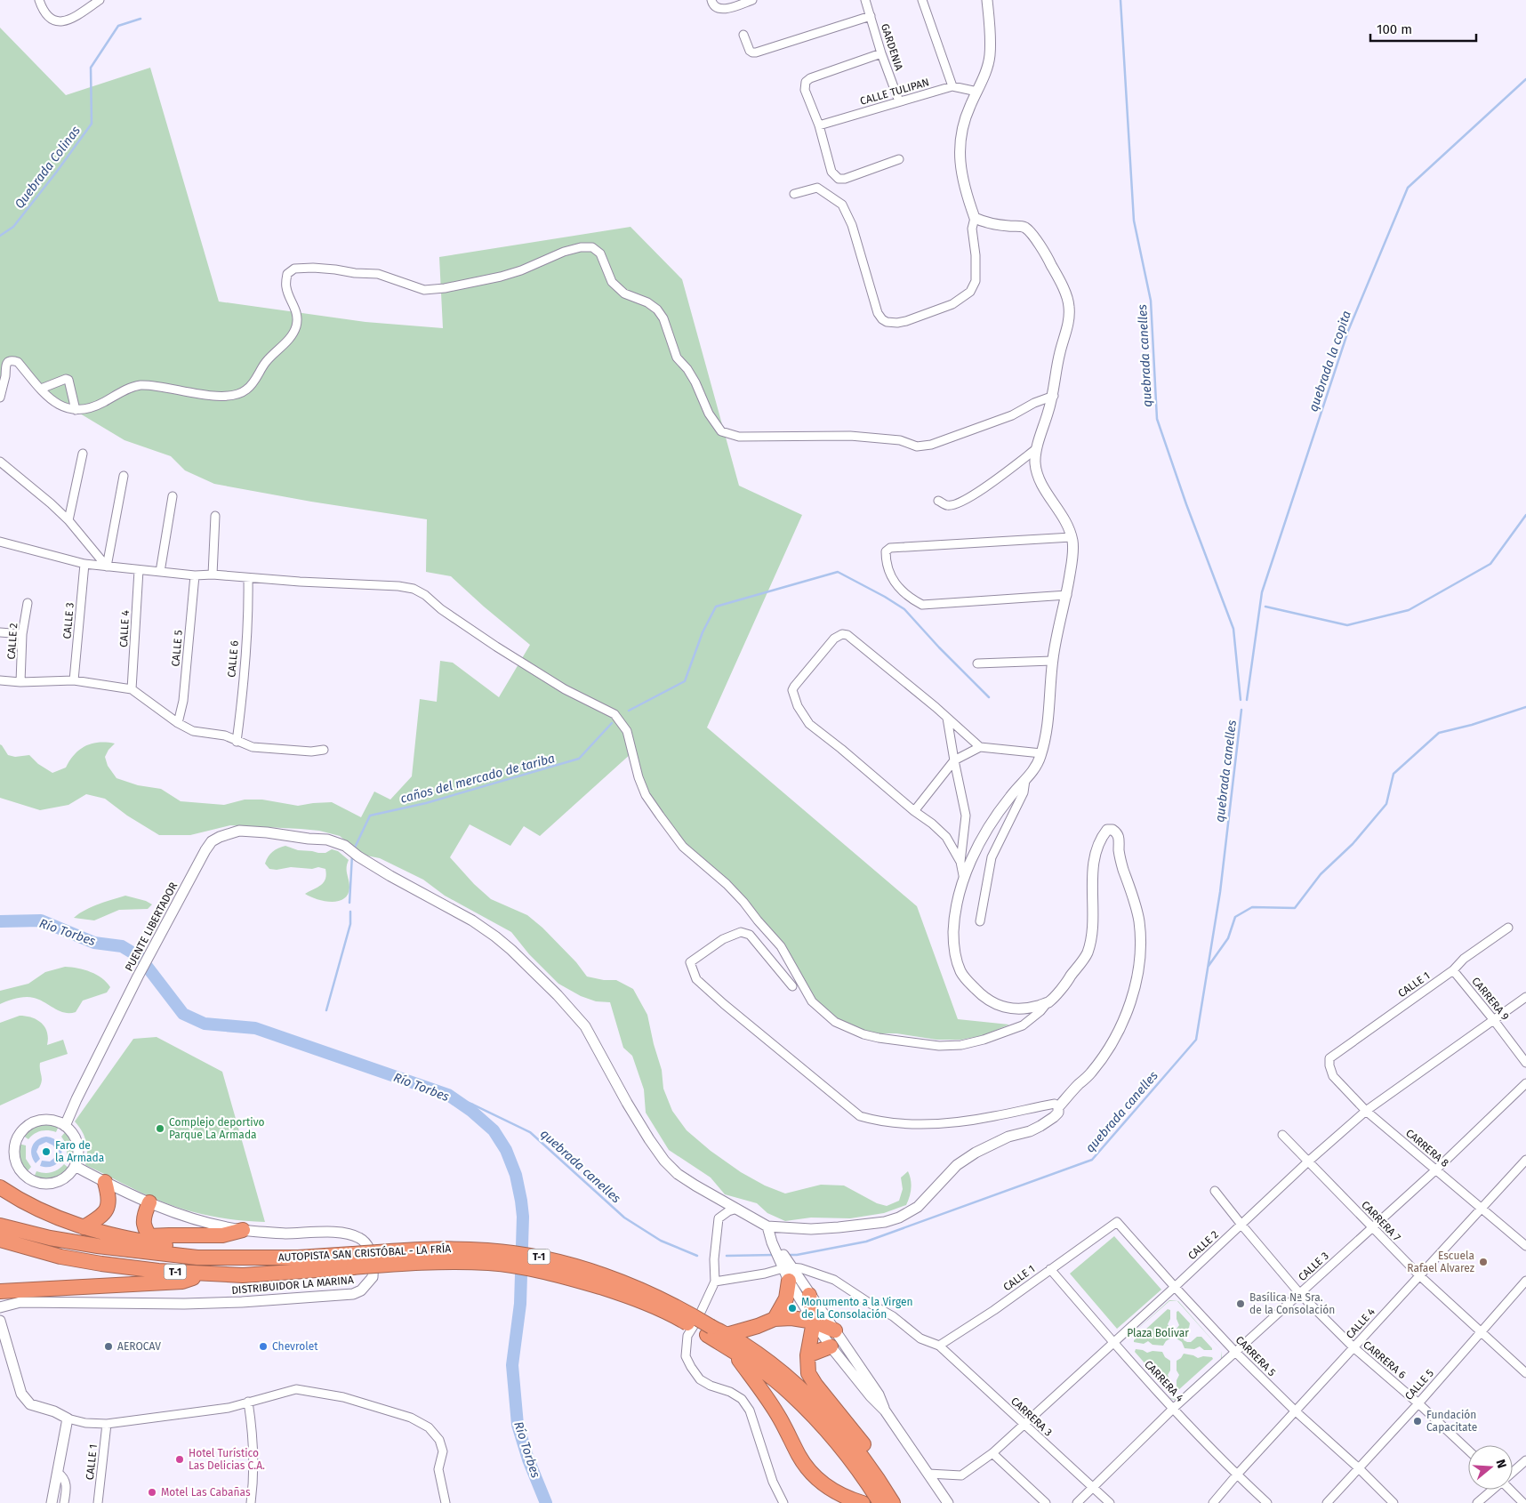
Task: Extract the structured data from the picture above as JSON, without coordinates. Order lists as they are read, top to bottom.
{
  "streets": {
    "highway": ["AUTOPISTA SAN CRISTÓBAL - LA FRÍA", "T-1"],
    "street": [
      "GARDENIA",
      "CALLE TULIPAN",
      "CALLE 3",
      "CALLE 4",
      "CALLE 2",
      "CALLE 5",
      "CALLE 6",
      "PUENTE LIBERTADOR",
      "CALLE 1",
      "CARRERA 9",
      "CARRERA 8",
      "CARRERA 7",
      "DISTRIBUIDOR LA MARINA",
      "CARRERA 5",
      "CARRERA 6",
      "CARRERA 4",
      "CARRERA 3"
    ]
  },
  "crossings": [
    ["GARDENIA", "CALLE TULIPAN"],
    ["CALLE 3", "CARRERA 8"],
    ["CALLE 3", "CARRERA 7"],
    ["CALLE 3", "CARRERA 5"],
    ["CALLE 3", "CARRERA 6"],
    ["CALLE 3", "CARRERA 4"],
    ["CALLE 3", "CARRERA 3"],
    ["CALLE 4", "CARRERA 8"],
    ["CALLE 4", "CARRERA 7"],
    ["CALLE 4", "CARRERA 5"],
    ["CALLE 4", "CARRERA 6"],
    ["CALLE 4", "CARRERA 4"],
    ["CALLE 2", "CARRERA 9"],
    ["CALLE 2", "CARRERA 8"],
    ["CALLE 2", "CARRERA 7"],
    ["CALLE 2", "CARRERA 5"],
    ["CALLE 2", "CARRERA 6"],
    ["CALLE 2", "CARRERA 4"],
    ["CALLE 2", "CARRERA 3"],
    ["CALLE 5", "CARRERA 7"],
    ["CALLE 5", "CARRERA 5"],
    ["CALLE 5", "CARRERA 6"],
    ["PUENTE LIBERTADOR", "DISTRIBUIDOR LA MARINA"],
    ["CALLE 1", "CARRERA 9"],
    ["CALLE 1", "CARRERA 8"],
    ["CALLE 1", "CARRERA 5"],
    ["CALLE 1", "CARRERA 4"],
    ["CALLE 1", "CARRERA 3"]
  ],
  "water": [
    "Quebrada Colinas",
    "quebrada canelles",
    "quebrada la copita",
    "caños del mercado de tariba",
    "Río Torbes"
  ],
  "parks": ["Plaza Bolívar"],
  "places": [
    "Complejo deportivo Parque La Armada",
    "Faro de la Armada",
    "Escuela Rafael Alvarez",
    "Basílica Nª Sra. de la Consolación",
    "Monumento a la Virgen de la Consolación",
    "AEROCAV",
    "Chevrolet",
    "Fundación Capacitate",
    "Hotel Turístico Las Delicias C.A.",
    "Motel Las Cabañas"
  ],
  "scale_bar": "100 m",
  "north": "right"
}
